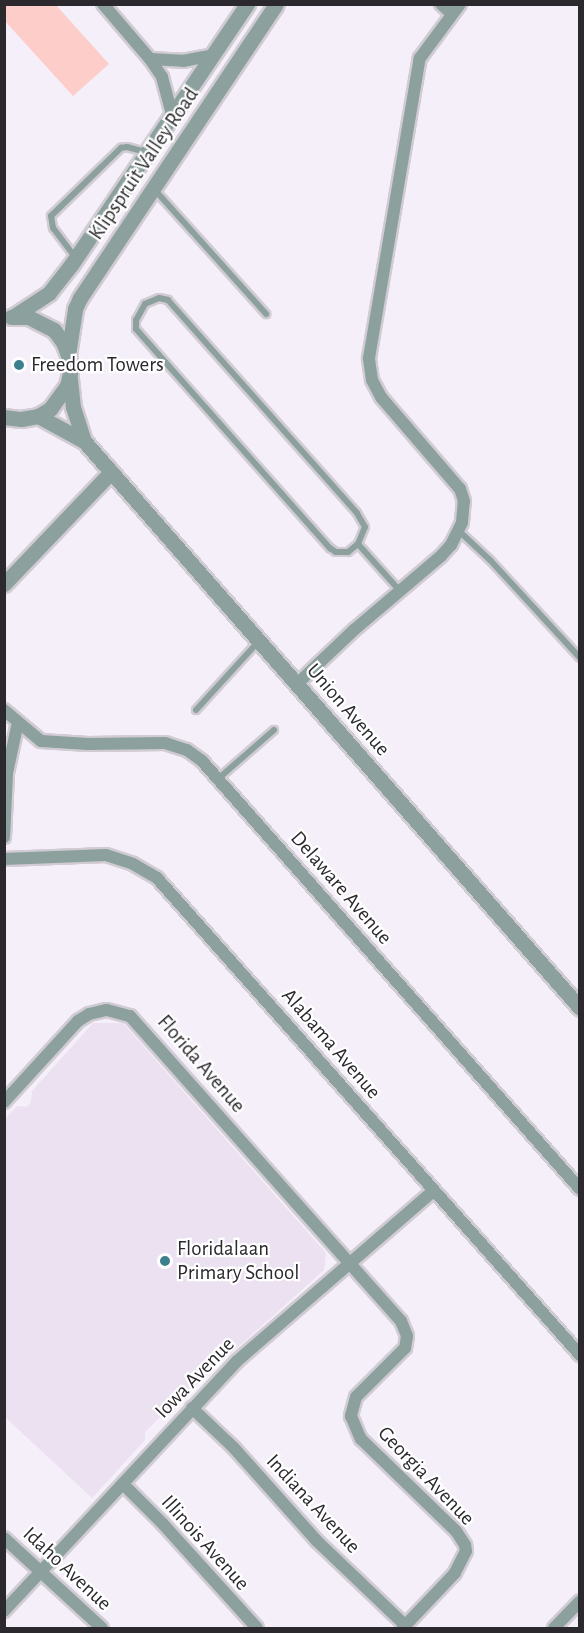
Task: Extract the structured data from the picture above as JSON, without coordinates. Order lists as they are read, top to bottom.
{
  "streets": {
    "street": [
      "Klipspruit Valley Road",
      "Union Avenue",
      "Delaware Avenue",
      "Alabama Avenue",
      "Florida Avenue",
      "Iowa Avenue",
      "Georgia Avenue",
      "Indiana Avenue",
      "Illinois Avenue",
      "Idaho Avenue"
    ]
  },
  "crossings": [
    ["Klipspruit Valley Road", "Union Avenue"],
    ["Alabama Avenue", "Iowa Avenue"],
    ["Florida Avenue", "Iowa Avenue"],
    ["Florida Avenue", "Georgia Avenue"],
    ["Iowa Avenue", "Georgia Avenue"],
    ["Iowa Avenue", "Indiana Avenue"],
    ["Iowa Avenue", "Illinois Avenue"],
    ["Iowa Avenue", "Idaho Avenue"],
    ["Georgia Avenue", "Indiana Avenue"]
  ],
  "places": ["Freedom Towers", "Floridalaan Primary School"]
}
